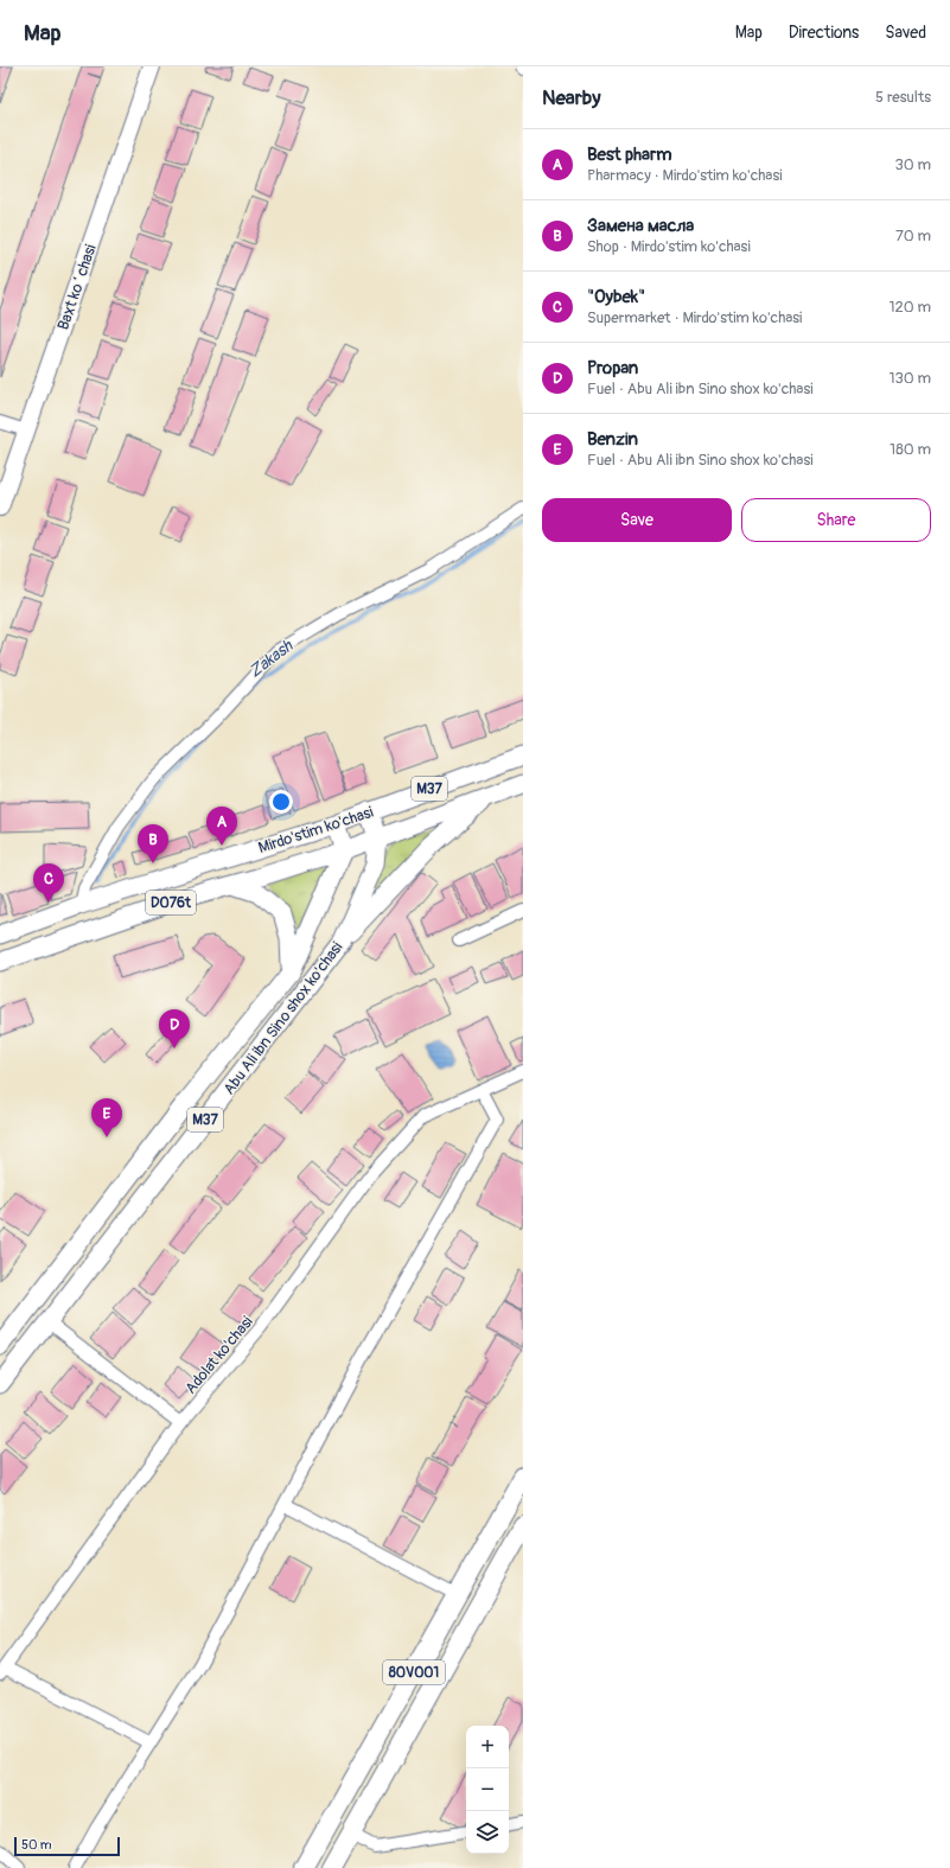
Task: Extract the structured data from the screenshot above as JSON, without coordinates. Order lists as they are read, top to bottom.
{
  "streets": {
    "highway": ["80V001"],
    "main road": [
      "Baxt koʻchasi",
      "M37",
      "Mirdo'stim ko'chasi",
      "D076t",
      "Abu Ali ibn Sino shox ko'chasi"
    ],
    "street": ["Adolat ko'chasi"]
  },
  "crossings": [
    ["M37", "Mirdo'stim ko'chasi"],
    ["M37", "Abu Ali ibn Sino shox ko'chasi"],
    ["Mirdo'stim ko'chasi", "Abu Ali ibn Sino shox ko'chasi"]
  ],
  "water": ["Zakash"],
  "scale_bar": "50 m",
  "page": {
    "header": "Map",
    "nav": ["Map", "Directions", "Saved"],
    "heading": ["Nearby", "5 results"],
    "list": [
      {
        "mark": "A",
        "name": "Best pharm",
        "note": "Pharmacy · Mirdo'stim ko'chasi",
        "value": "30 m"
      },
      {
        "mark": "B",
        "name": "Замена масла",
        "note": "Shop · Mirdo'stim ko'chasi",
        "value": "70 m"
      },
      {
        "mark": "C",
        "name": "\"Oybek\"",
        "note": "Supermarket · Mirdo'stim ko'chasi",
        "value": "120 m"
      },
      {
        "mark": "D",
        "name": "Propan",
        "note": "Fuel · Abu Ali ibn Sino shox ko'chasi",
        "value": "130 m"
      },
      {
        "mark": "E",
        "name": "Benzin",
        "note": "Fuel · Abu Ali ibn Sino shox ko'chasi",
        "value": "180 m"
      }
    ],
    "buttons": ["Save", "Share"],
    "pins": [
      "A",
      "B",
      "C",
      "D",
      "E"
    ],
    "map_buttons": ["+", "−"],
    "scale": "50 m"
  }
}
